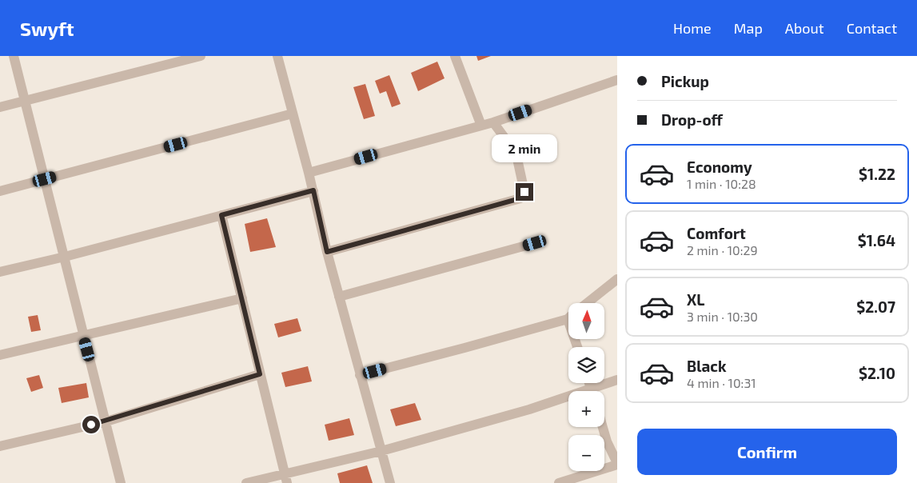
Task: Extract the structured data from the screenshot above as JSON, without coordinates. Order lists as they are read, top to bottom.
{
  "north": "top",
  "page": {
    "header": "Swyft",
    "nav": [
      "Home",
      "Map",
      "About",
      "Contact"
    ],
    "banner": ["Pickup", "Drop-off"],
    "bubble": "2 min",
    "list": [
      {
        "name": "Economy",
        "note": "1 min · 10:28",
        "value": "$1.22"
      },
      {
        "name": "Comfort",
        "note": "2 min · 10:29",
        "value": "$1.64"
      },
      {
        "name": "XL",
        "note": "3 min · 10:30",
        "value": "$2.07"
      },
      {
        "name": "Black",
        "note": "4 min · 10:31",
        "value": "$2.10"
      }
    ],
    "map_buttons": ["+", "−"],
    "buttons": "Confirm"
  }
}
